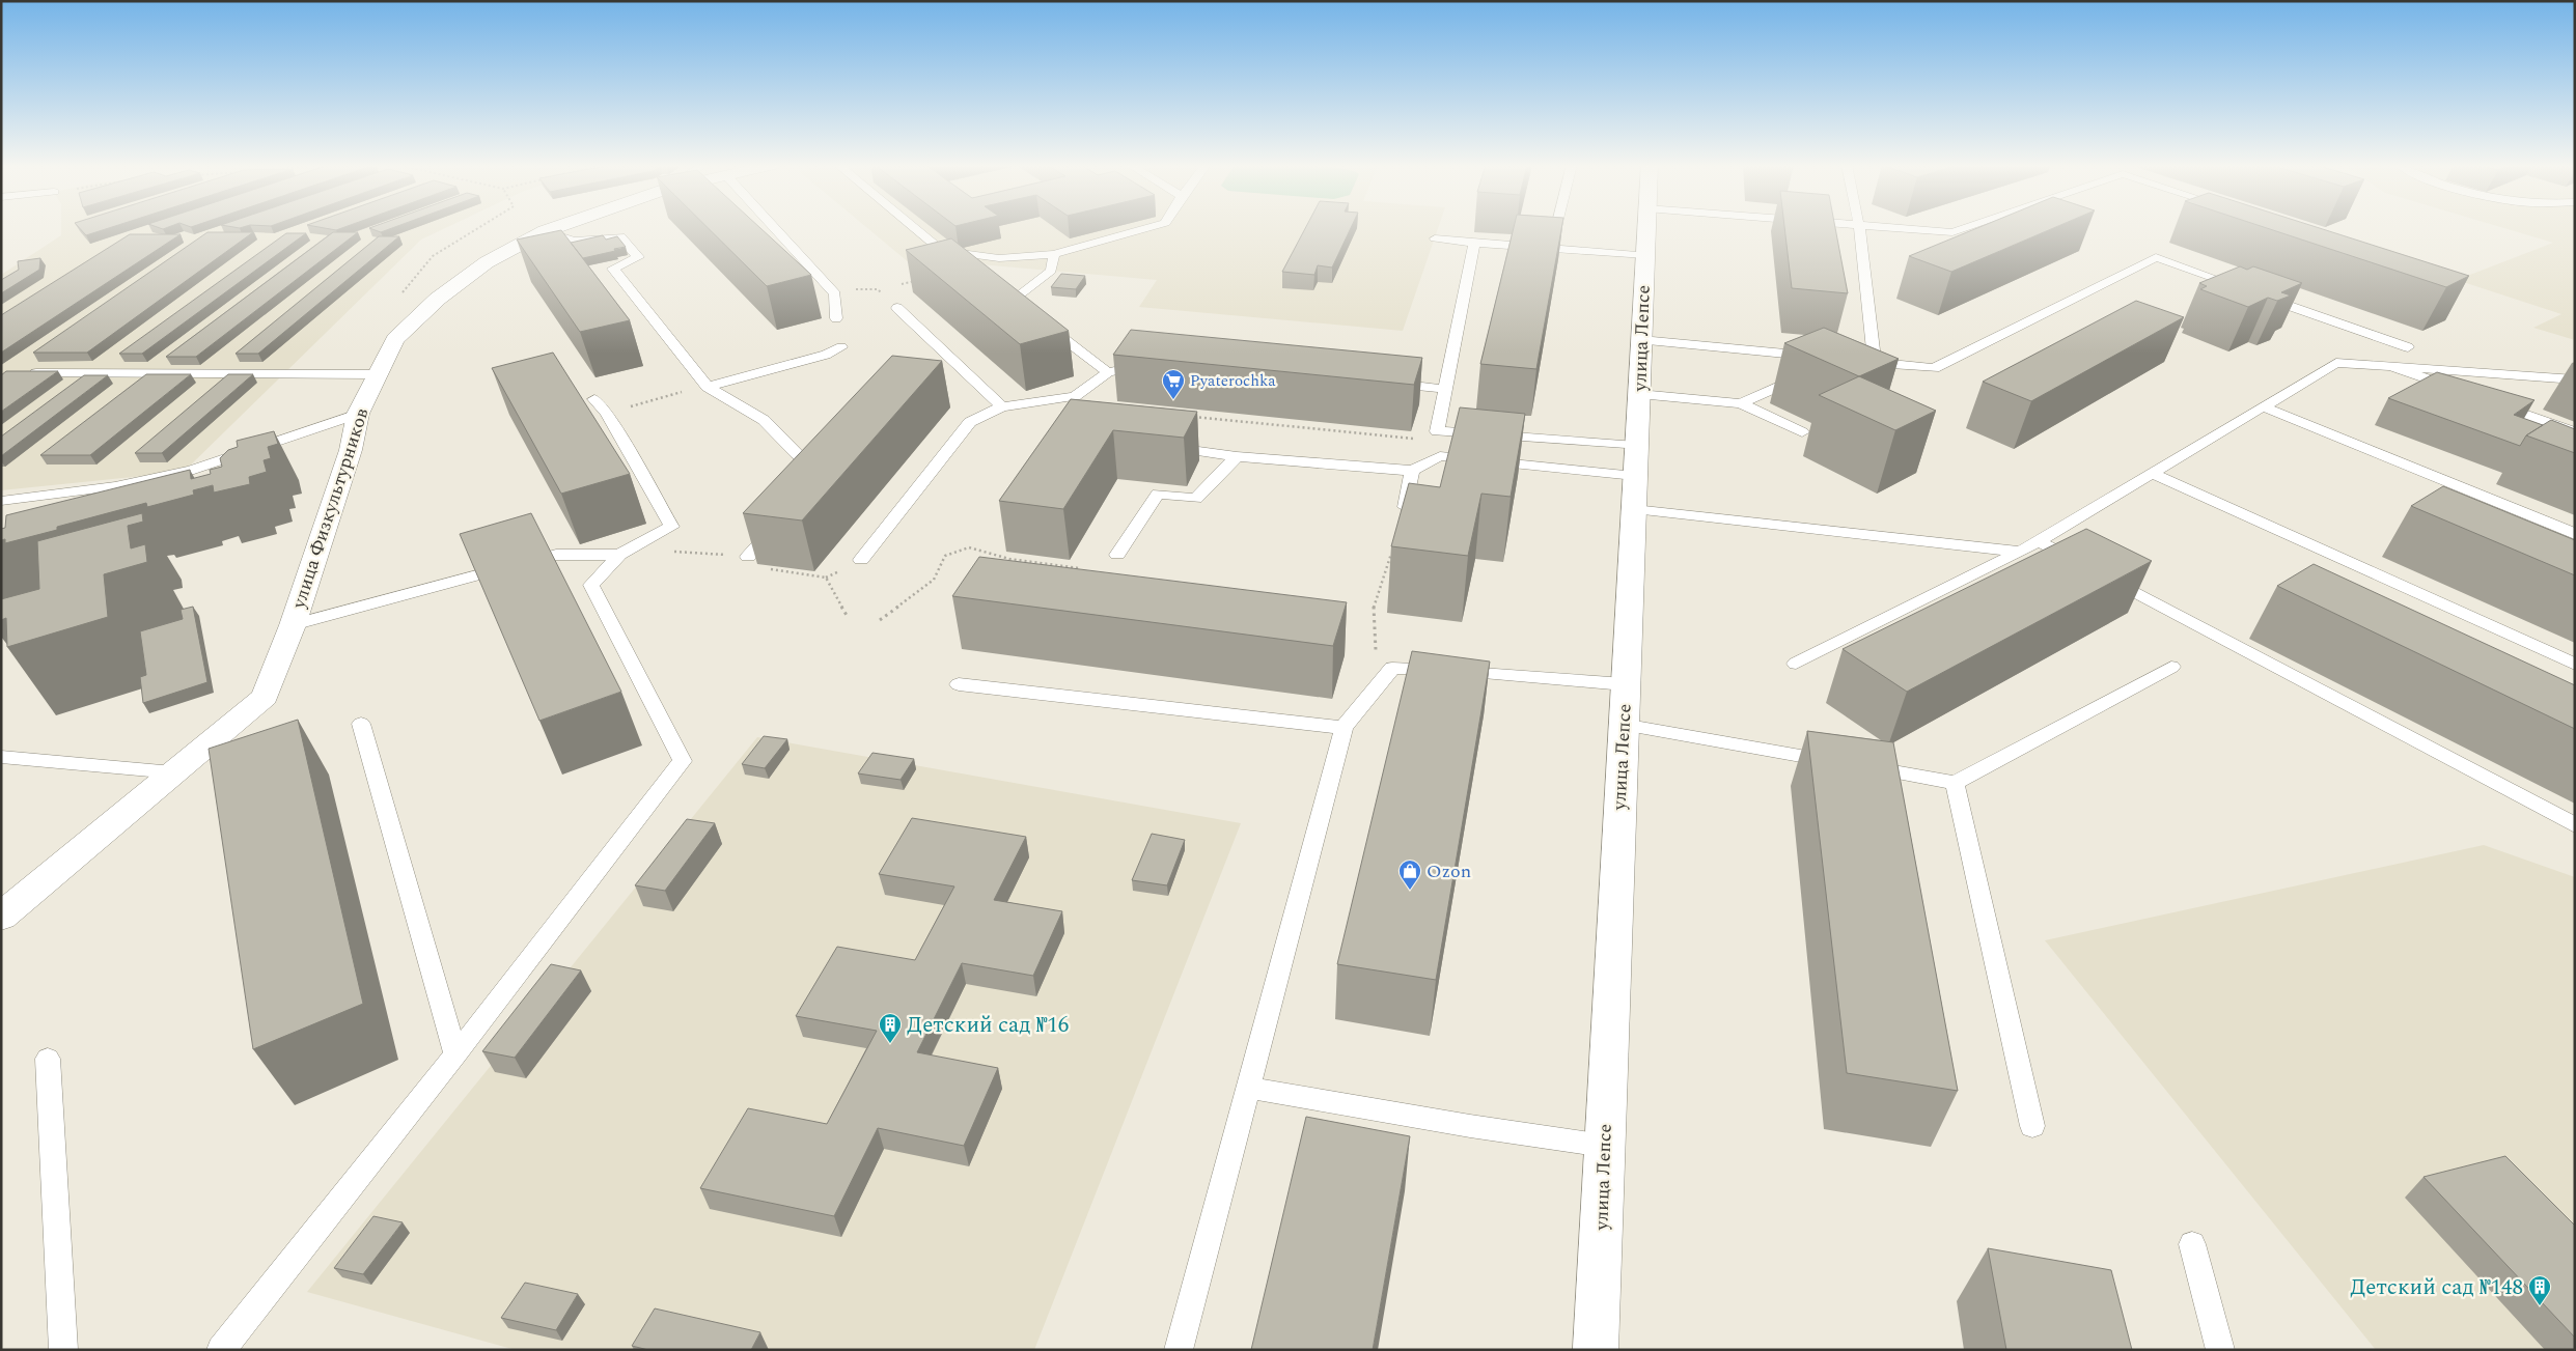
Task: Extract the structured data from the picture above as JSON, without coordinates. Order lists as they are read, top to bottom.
{
  "streets": {
    "main road": ["улица Лепсе", "улица Физкультурников"]
  },
  "places": {
    "supermarket": ["Pyaterochka"],
    "shop": ["Ozon"],
    "building": ["Детский сад №16", "Детский сад №148"]
  }
}
